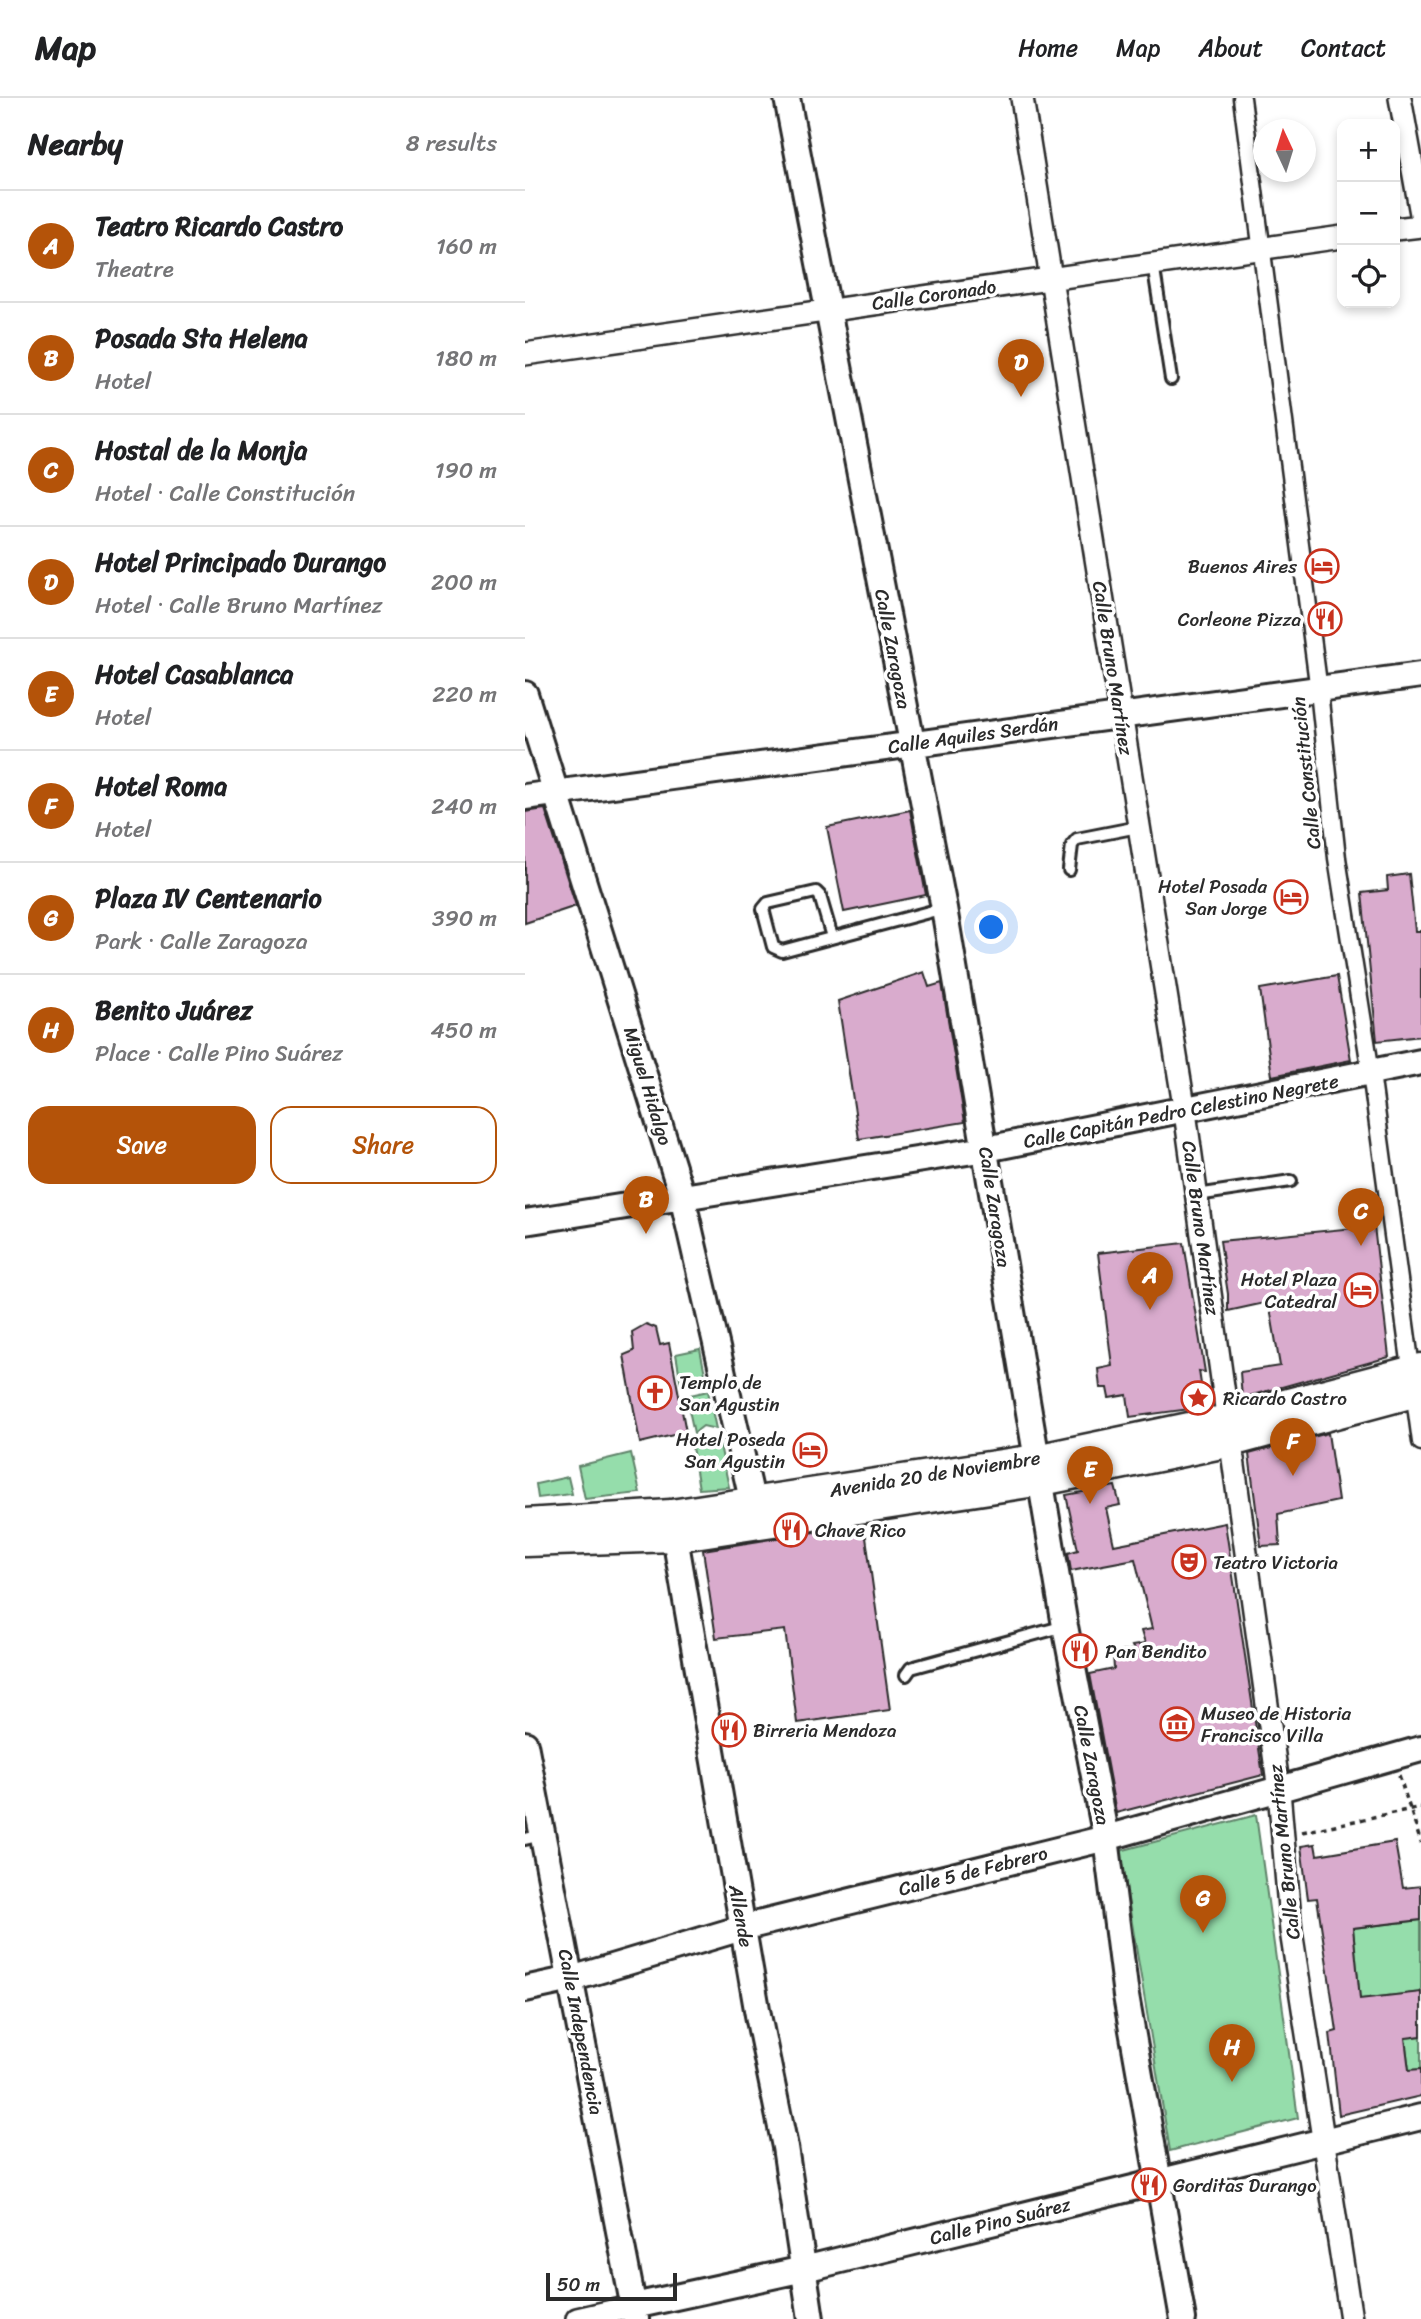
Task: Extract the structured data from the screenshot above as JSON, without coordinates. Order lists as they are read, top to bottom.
{
  "streets": {
    "main road": ["Avenida 20 de Noviembre"],
    "street": [
      "Calle Coronado",
      "Calle Zaragoza",
      "Calle Bruno Martínez",
      "Calle Aquiles Serdán",
      "Calle Constitución",
      "Miguel Hidalgo",
      "Calle Capitán Pedro Celestino Negrete",
      "Calle 5 de Febrero",
      "Allende",
      "Calle Independencia",
      "Calle Pino Suárez"
    ]
  },
  "crossings": [
    ["Calle Coronado", "Calle Zaragoza"],
    ["Calle Coronado", "Calle Bruno Martínez"],
    ["Calle Coronado", "Calle Constitución"],
    ["Calle Zaragoza", "Calle Aquiles Serdán"],
    ["Calle Zaragoza", "Calle Capitán Pedro Celestino Negrete"],
    ["Calle Zaragoza", "Avenida 20 de Noviembre"],
    ["Calle Zaragoza", "Calle 5 de Febrero"],
    ["Calle Zaragoza", "Calle Pino Suárez"],
    ["Calle Bruno Martínez", "Calle Aquiles Serdán"],
    ["Calle Bruno Martínez", "Calle Capitán Pedro Celestino Negrete"],
    ["Calle Bruno Martínez", "Avenida 20 de Noviembre"],
    ["Calle Bruno Martínez", "Calle 5 de Febrero"],
    ["Calle Bruno Martínez", "Calle Pino Suárez"],
    ["Calle Aquiles Serdán", "Calle Constitución"],
    ["Calle Aquiles Serdán", "Miguel Hidalgo"],
    ["Calle Constitución", "Calle Capitán Pedro Celestino Negrete"],
    ["Calle Constitución", "Avenida 20 de Noviembre"],
    ["Miguel Hidalgo", "Calle Capitán Pedro Celestino Negrete"],
    ["Miguel Hidalgo", "Avenida 20 de Noviembre"],
    ["Avenida 20 de Noviembre", "Allende"],
    ["Calle 5 de Febrero", "Allende"],
    ["Calle 5 de Febrero", "Calle Independencia"],
    ["Allende", "Calle Pino Suárez"],
    ["Calle Independencia", "Calle Pino Suárez"]
  ],
  "places": {
    "hotel": [
      "Buenos Aires",
      "Hotel Posada San Jorge",
      "Hotel Plaza Catedral",
      "Hotel Poseda San Agustin"
    ],
    "restaurant": [
      "Corleone Pizza",
      "Chave Rico",
      "Pan Bendito",
      "Birreria Mendoza",
      "Gorditas Durango"
    ],
    "church": ["Templo de San Agustin"],
    "place": ["Ricardo Castro"],
    "theatre": ["Teatro Victoria"],
    "museum": ["Museo de Historia Francisco Villa"]
  },
  "scale_bar": "50 m",
  "north": "top",
  "page": {
    "header": "Map",
    "nav": [
      "Home",
      "Map",
      "About",
      "Contact"
    ],
    "heading": ["Nearby", "8 results"],
    "map_buttons": ["+", "−"],
    "list": [
      {
        "mark": "A",
        "name": "Teatro Ricardo Castro",
        "note": "Theatre",
        "value": "160 m"
      },
      {
        "mark": "B",
        "name": "Posada Sta Helena",
        "note": "Hotel",
        "value": "180 m"
      },
      {
        "mark": "C",
        "name": "Hostal de la Monja",
        "note": "Hotel · Calle Constitución",
        "value": "190 m"
      },
      {
        "mark": "D",
        "name": "Hotel Principado Durango",
        "note": "Hotel · Calle Bruno Martínez",
        "value": "200 m"
      },
      {
        "mark": "E",
        "name": "Hotel Casablanca",
        "note": "Hotel",
        "value": "220 m"
      },
      {
        "mark": "F",
        "name": "Hotel Roma",
        "note": "Hotel",
        "value": "240 m"
      },
      {
        "mark": "G",
        "name": "Plaza IV Centenario",
        "note": "Park · Calle Zaragoza",
        "value": "390 m"
      },
      {
        "mark": "H",
        "name": "Benito Juárez",
        "note": "Place · Calle Pino Suárez",
        "value": "450 m"
      }
    ],
    "pins": [
      "D",
      "B",
      "C",
      "A",
      "F",
      "E",
      "G",
      "H"
    ],
    "buttons": ["Save", "Share"],
    "scale": "50 m"
  }
}
